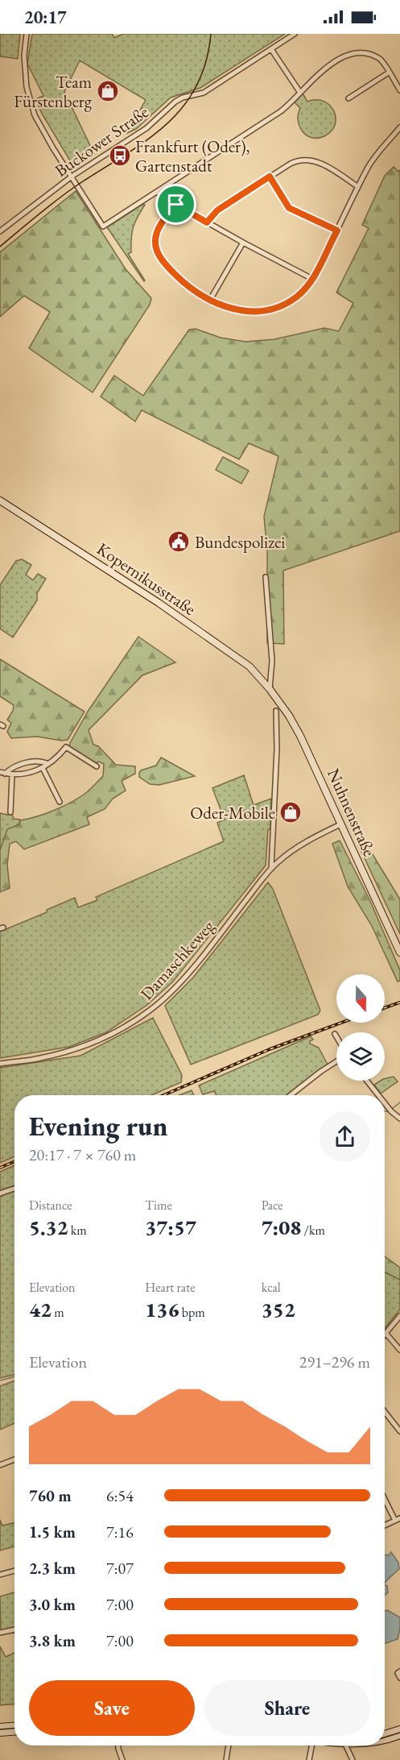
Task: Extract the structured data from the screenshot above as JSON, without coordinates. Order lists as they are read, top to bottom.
{
  "streets": {
    "main road": ["Kopernikusstraße", "Nuhnenstraße"],
    "street": ["Buckower Straße", "Damaschkeweg"]
  },
  "crossings": [
    ["Kopernikusstraße", "Nuhnenstraße"],
    ["Nuhnenstraße", "Damaschkeweg"]
  ],
  "places": {
    "shop": ["Team Fürstenberg", "Oder-Mobile"],
    "bus stop": ["Frankfurt (Oder), Gartenstadt"],
    "public building": ["Bundespolizei"]
  },
  "north": "bottom",
  "page": {
    "status": "20:17",
    "heading": ["Evening run", "20:17 · 7 × 760 m"],
    "stats": [
      ["Distance", "5.32 km"],
      ["Time", "37:57"],
      ["Pace", "7:08 /km"],
      ["Elevation", "42 m"],
      ["Heart rate", "136 bpm"],
      ["kcal", "352"]
    ],
    "chart": ["Elevation", "291–296 m"],
    "list": [
      {
        "name": "760 m",
        "note": "6:54"
      },
      {
        "name": "1.5 km",
        "note": "7:16"
      },
      {
        "name": "2.3 km",
        "note": "7:07"
      },
      {
        "name": "3.0 km",
        "note": "7:00"
      },
      {
        "name": "3.8 km",
        "note": "7:00"
      }
    ],
    "buttons": ["Save", "Share"]
  }
}
